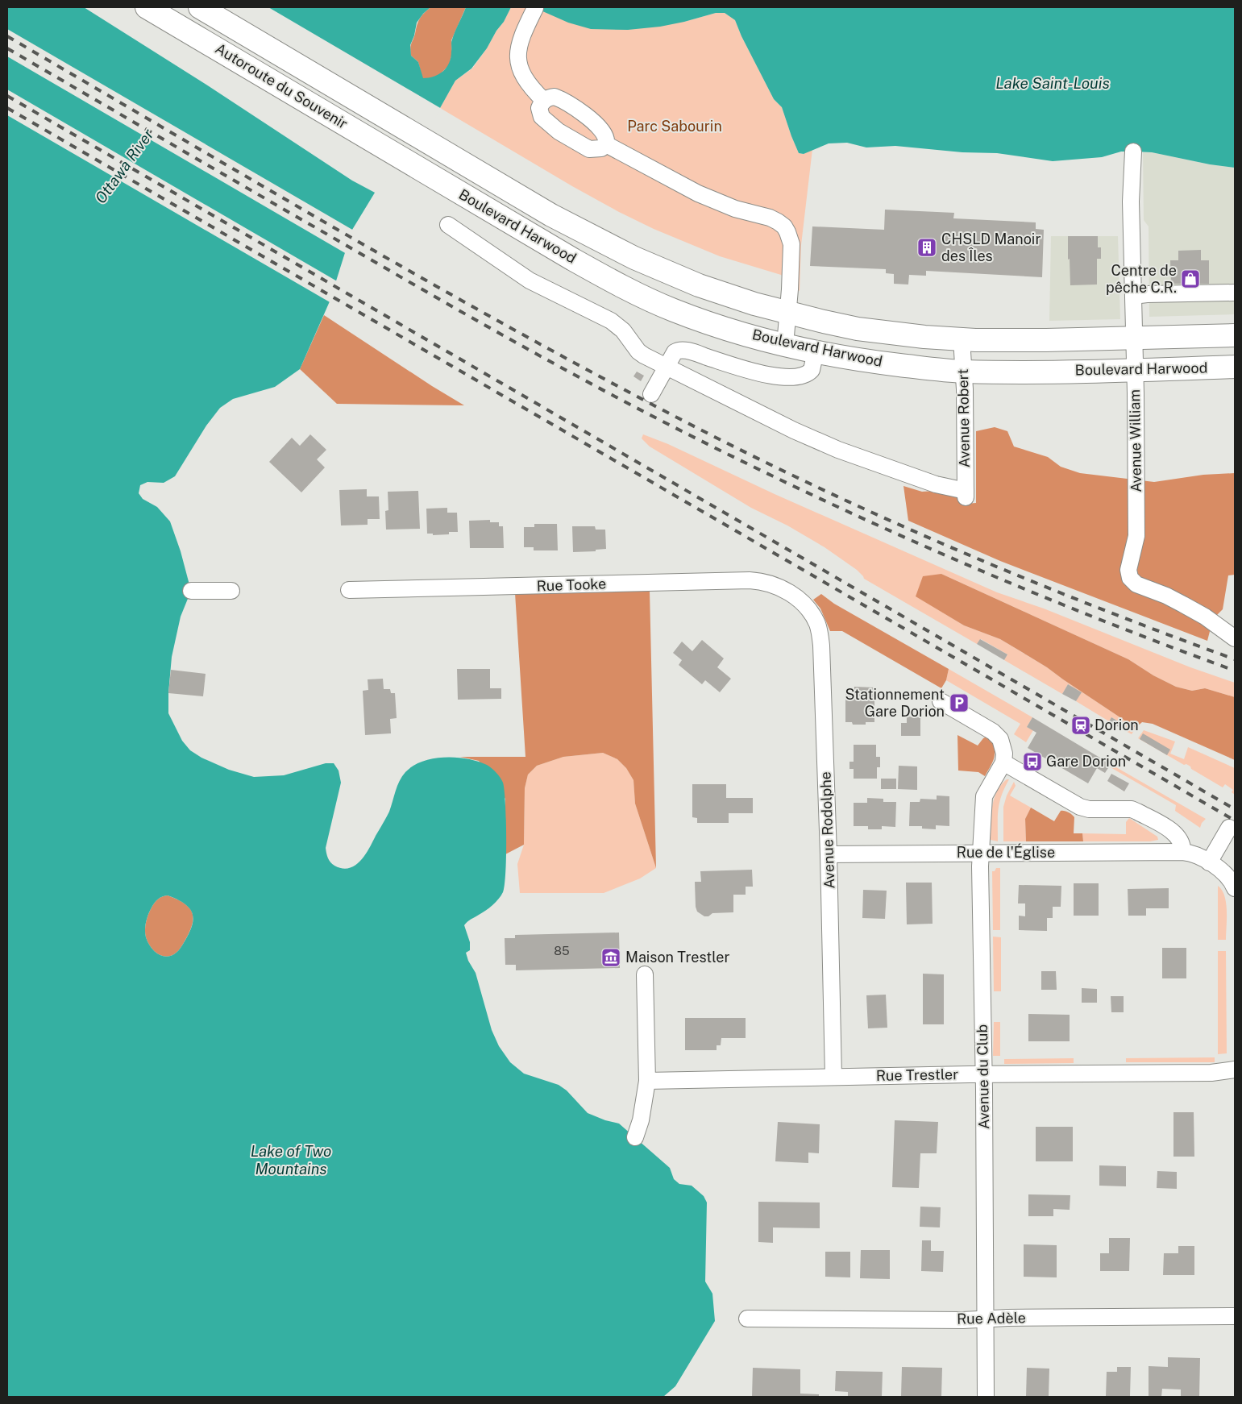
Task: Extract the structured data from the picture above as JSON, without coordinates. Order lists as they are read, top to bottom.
{
  "streets": {
    "highway": ["Autoroute du Souvenir", "Boulevard Harwood"],
    "street": [
      "Avenue Robert",
      "Avenue William",
      "Rue Tooke",
      "Avenue Rodolphe",
      "Rue de l'Église",
      "Rue Trestler",
      "Avenue du Club",
      "Rue Adèle"
    ]
  },
  "crossings": [
    ["Autoroute du Souvenir", "Boulevard Harwood"],
    ["Boulevard Harwood", "Avenue Robert"],
    ["Boulevard Harwood", "Avenue William"],
    ["Rue Tooke", "Avenue Rodolphe"],
    ["Avenue Rodolphe", "Rue de l'Église"],
    ["Avenue Rodolphe", "Rue Trestler"],
    ["Rue de l'Église", "Avenue du Club"],
    ["Rue Trestler", "Avenue du Club"],
    ["Avenue du Club", "Rue Adèle"]
  ],
  "water": ["Lake Saint-Louis", "Ottawa River", "Lake of Two Mountains"],
  "parks": ["Parc Sabourin"],
  "places": {
    "building": ["CHSLD Manoir des Îles"],
    "shop": ["Centre de pêche C.R."],
    "parking": ["Stationnement Gare Dorion"],
    "station": ["Dorion"],
    "bus stop": ["Gare Dorion"],
    "museum": ["Maison Trestler"]
  },
  "house_numbers": ["85"]
}
